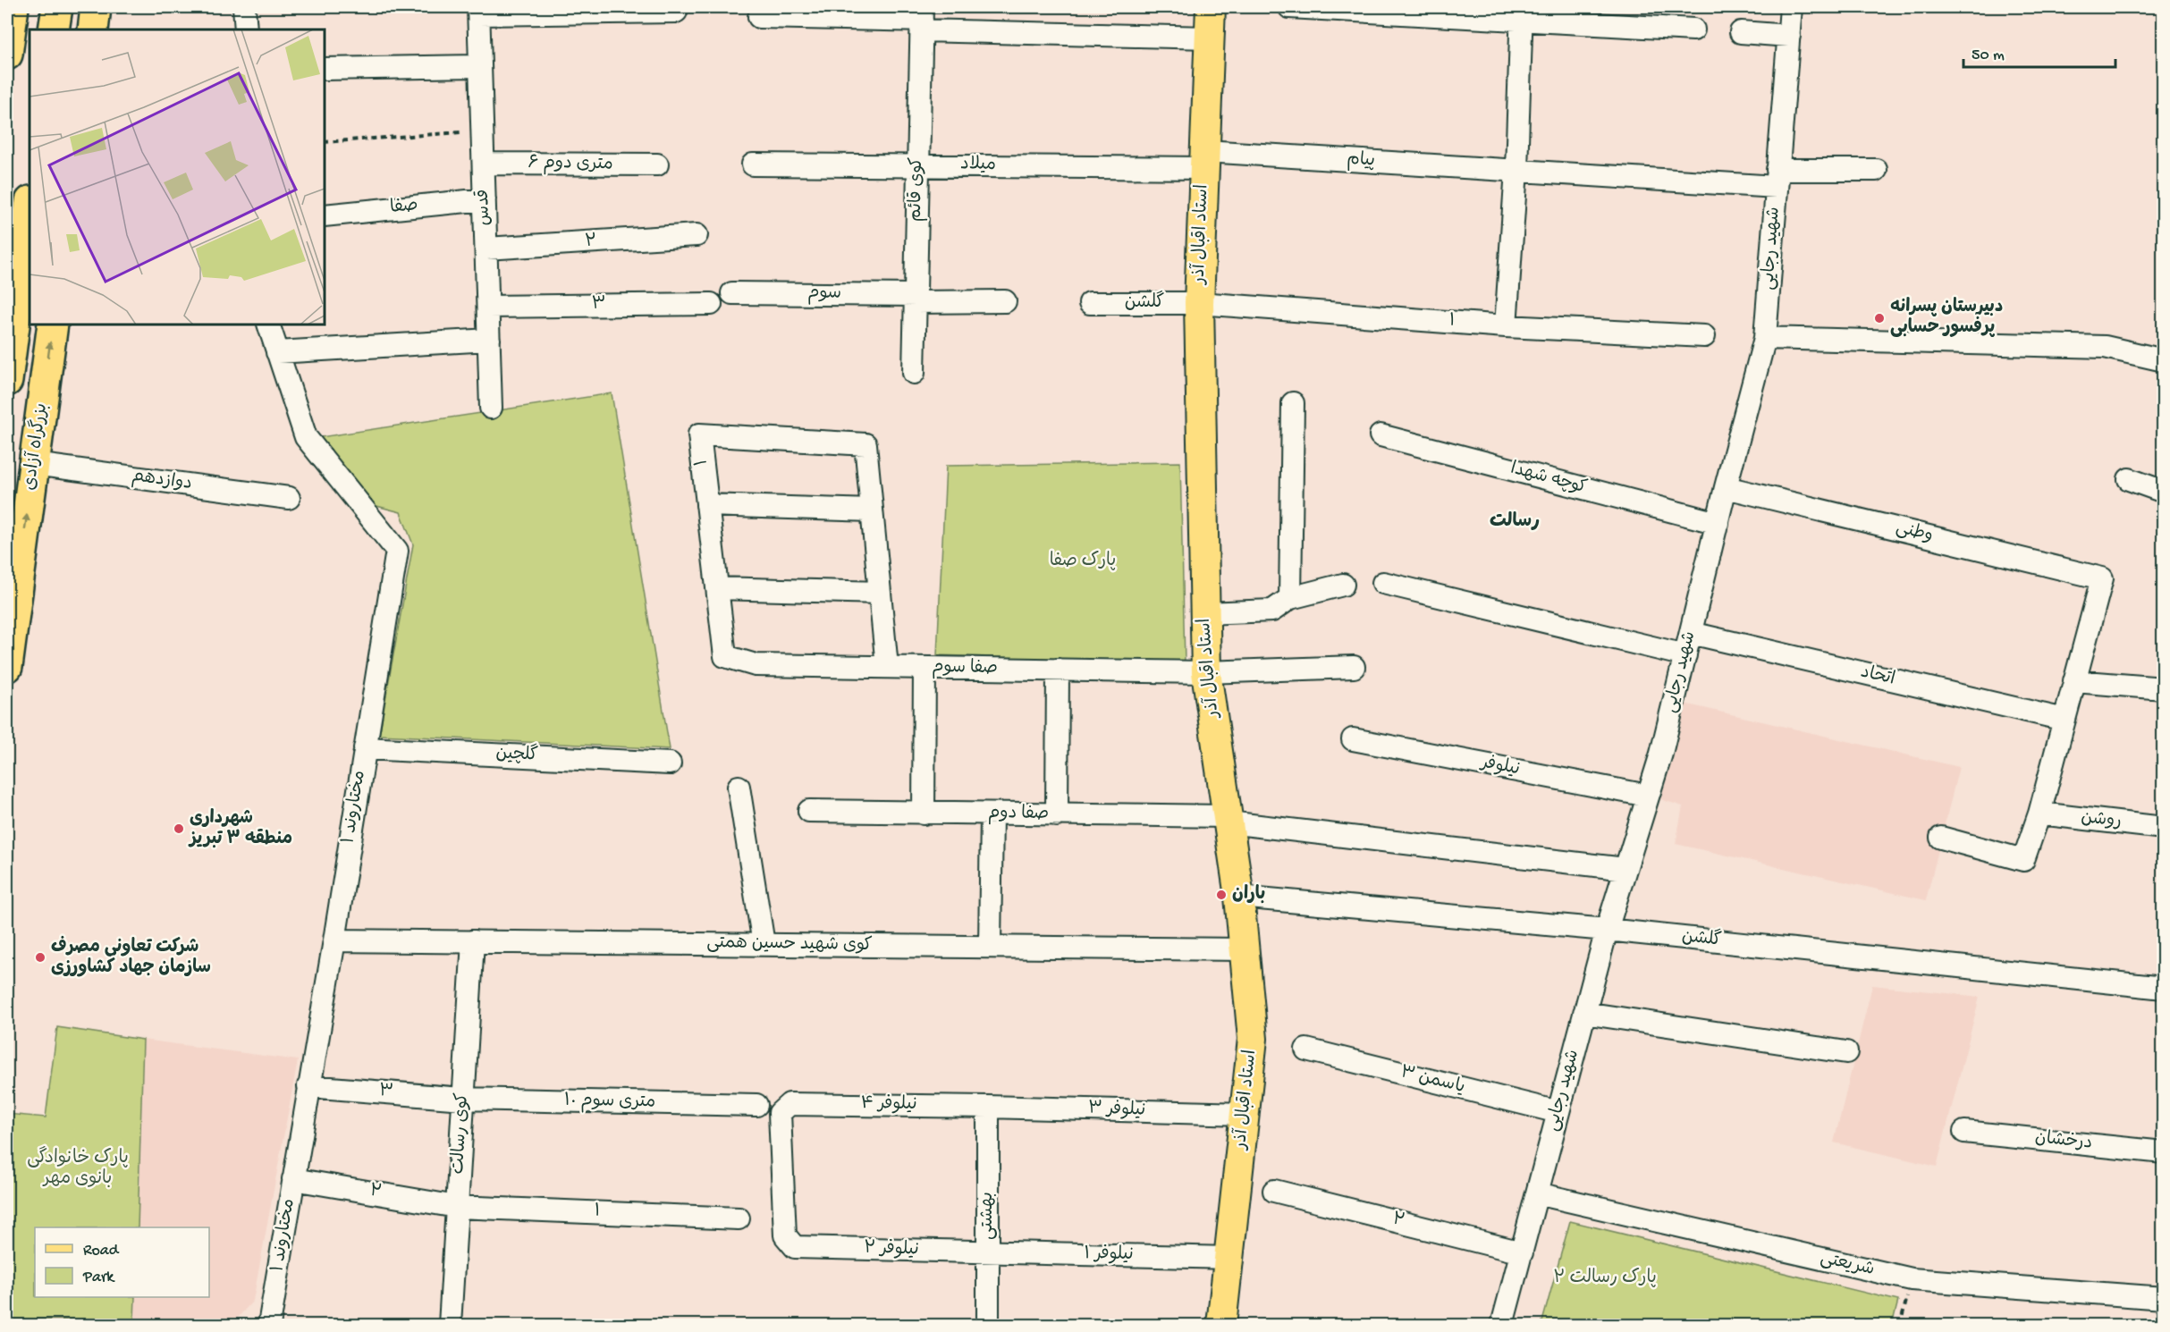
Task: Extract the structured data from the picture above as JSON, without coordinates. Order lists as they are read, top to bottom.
{
  "streets": {
    "highway": ["بزرگراه آزادی"],
    "main road": ["استاد اقبال آذر"],
    "street": [
      "پیام",
      "۶ متری دوم",
      "میلاد",
      "کوی قائم",
      "صفا",
      "قدس",
      "۲",
      "شهید رجایی",
      "سوم",
      "گلشن",
      "۳",
      "۱",
      "کوچه شهدا",
      "دوازدهم",
      "وطنی",
      "صفا سوم",
      "اتحاد",
      "گلچین",
      "نیلوفر",
      "مختاروند ۱",
      "صفا دوم",
      "روشن",
      "کوی شهید حسین همتی",
      "یاسمن ۳",
      "۱۰ متری سوم",
      "نیلوفر ۴",
      "نیلوفر ۳",
      "کوی رسالت",
      "درخشان",
      "بهشتی",
      "نیلوفر ۲",
      "نیلوفر ۱",
      "شریعتی"
    ]
  },
  "crossings": [
    ["پیام", "میلاد"],
    ["پیام", "استاد اقبال آذر"],
    ["پیام", "شهید رجایی"],
    ["۶ متری دوم", "قدس"],
    ["میلاد", "کوی قائم"],
    ["میلاد", "استاد اقبال آذر"],
    ["کوی قائم", "سوم"],
    ["صفا", "قدس"],
    ["قدس", "۲"],
    ["قدس", "۳"],
    ["استاد اقبال آذر", "گلشن"],
    ["استاد اقبال آذر", "۱"],
    ["استاد اقبال آذر", "صفا سوم"],
    ["استاد اقبال آذر", "صفا دوم"],
    ["استاد اقبال آذر", "کوی شهید حسین همتی"],
    ["استاد اقبال آذر", "نیلوفر ۳"],
    ["استاد اقبال آذر", "نیلوفر ۱"],
    ["۲", "شهید رجایی"],
    ["۲", "۱"],
    ["۲", "مختاروند ۱"],
    ["۲", "کوی رسالت"],
    ["شهید رجایی", "گلشن"],
    ["شهید رجایی", "کوچه شهدا"],
    ["شهید رجایی", "وطنی"],
    ["شهید رجایی", "اتحاد"],
    ["شهید رجایی", "نیلوفر"],
    ["شهید رجایی", "صفا دوم"],
    ["شهید رجایی", "یاسمن ۳"],
    ["شهید رجایی", "شریعتی"],
    ["گلشن", "۱"],
    ["۳", "مختاروند ۱"],
    ["۳", "۱۰ متری سوم"],
    ["۳", "کوی رسالت"],
    ["۱", "صفا سوم"],
    ["۱", "کوی رسالت"],
    ["بزرگراه آزادی", "دوازدهم"],
    ["گلچین", "مختاروند ۱"],
    ["مختاروند ۱", "کوی شهید حسین همتی"],
    ["کوی شهید حسین همتی", "کوی رسالت"],
    ["۱۰ متری سوم", "کوی رسالت"],
    ["نیلوفر ۴", "نیلوفر ۳"],
    ["نیلوفر ۴", "بهشتی"],
    ["نیلوفر ۴", "نیلوفر ۲"],
    ["نیلوفر ۳", "بهشتی"],
    ["بهشتی", "نیلوفر ۲"],
    ["بهشتی", "نیلوفر ۱"],
    ["نیلوفر ۲", "نیلوفر ۱"]
  ],
  "one_way": ["بزرگراه آزادی"],
  "districts": ["رسالت"],
  "parks": ["پارک صفا", "پارک خانوادگی بانوی مهر", "پارک رسالت ۲"],
  "places": [
    "دبیرستان پسرانه پرفسور حسابی",
    "شهرداری منطقه ۳ تبریز",
    "باران",
    "شرکت تعاونی مصرف سازمان جهاد کشاورزی"
  ],
  "legend": ["Road", "Park"],
  "scale_bar": "50 m"
}
